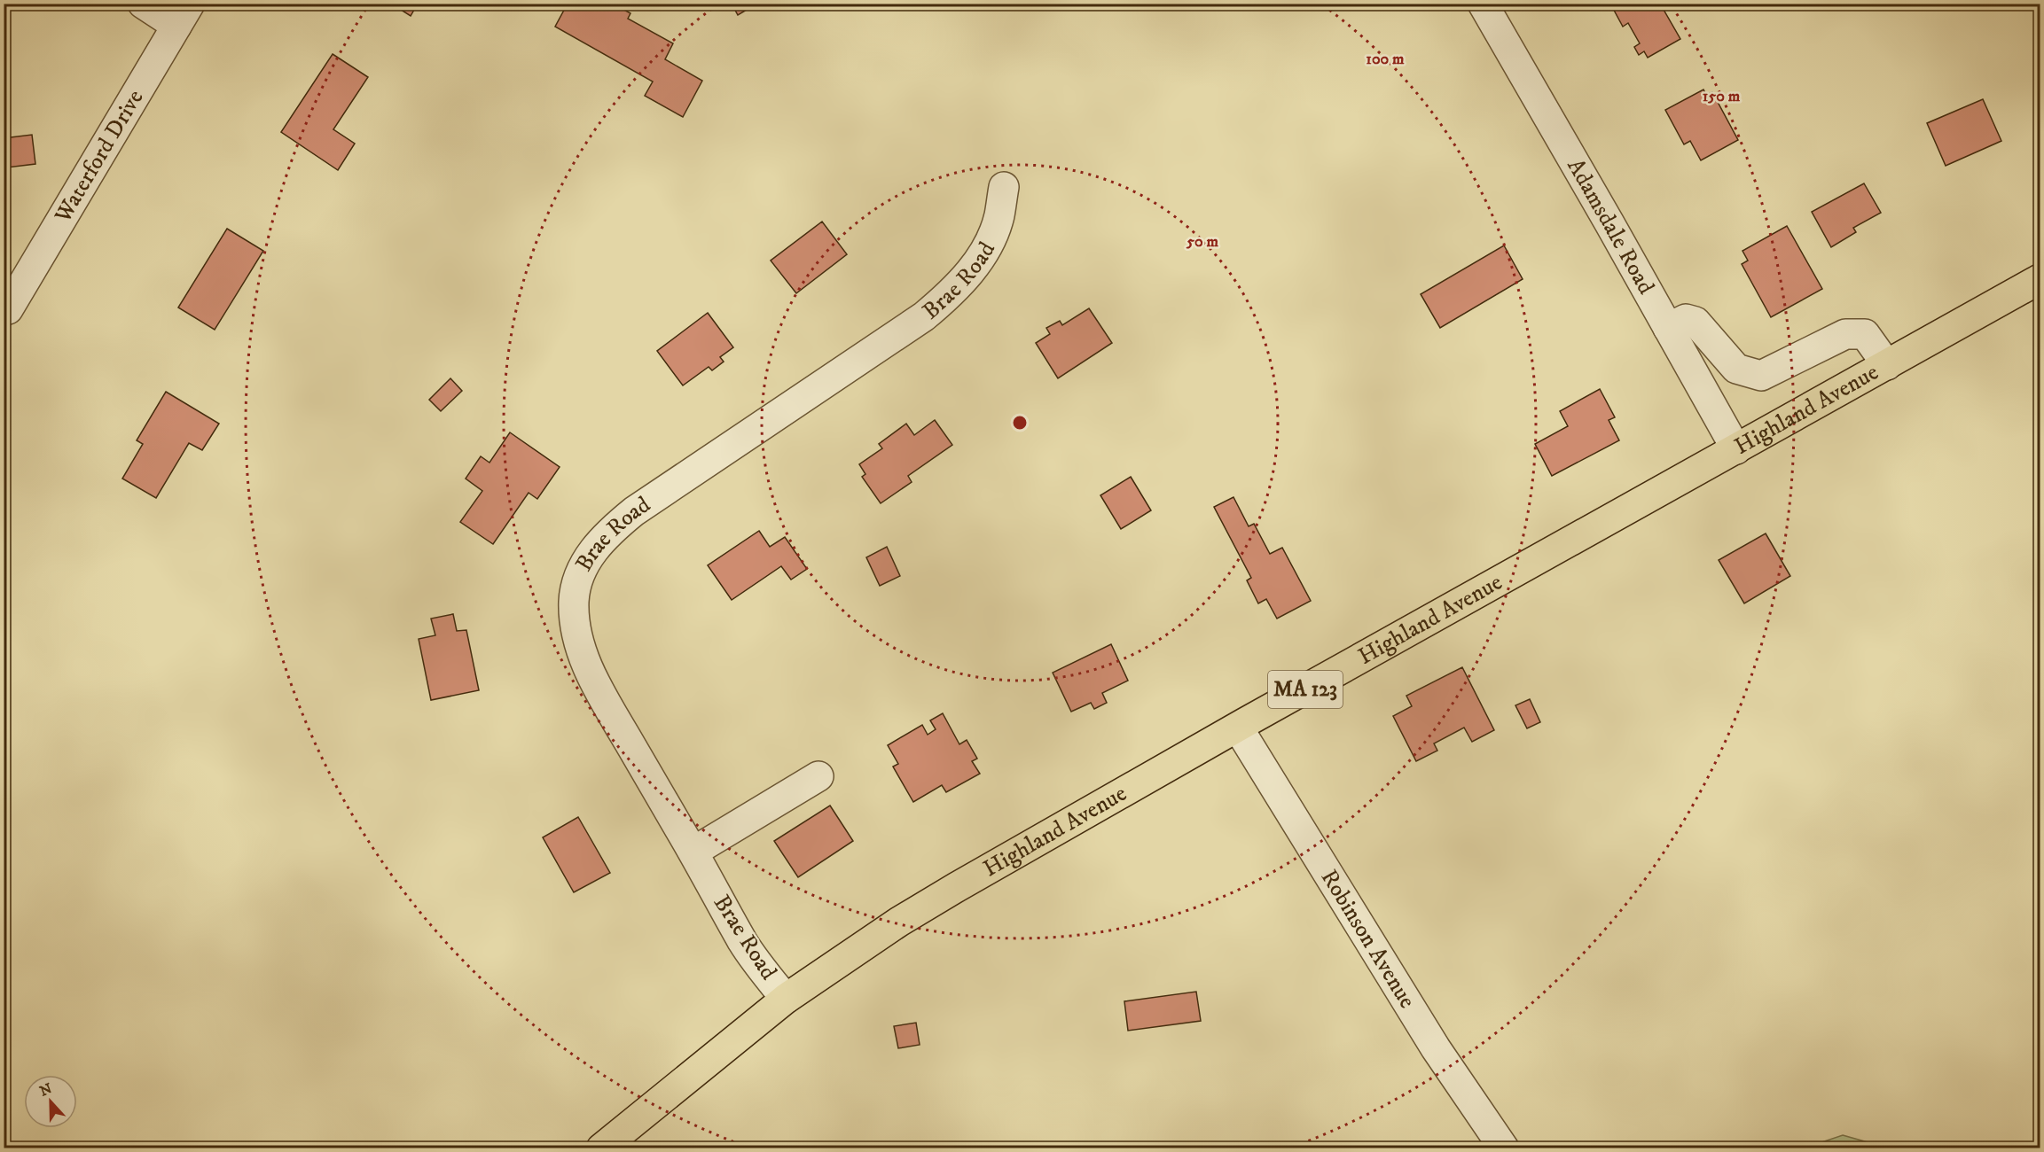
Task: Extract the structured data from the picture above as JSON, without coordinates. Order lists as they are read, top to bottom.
{
  "streets": {
    "main road": ["Highland Avenue", "MA 123"],
    "street": [
      "Waterford Drive",
      "Adamsdale Road",
      "Brae Road",
      "Robinson Avenue"
    ]
  },
  "crossings": [
    ["Adamsdale Road", "Highland Avenue"],
    ["Brae Road", "Highland Avenue"],
    ["Highland Avenue", "Robinson Avenue"]
  ],
  "north": "top",
  "rings": ["100 m", "150 m", "50 m"]
}
